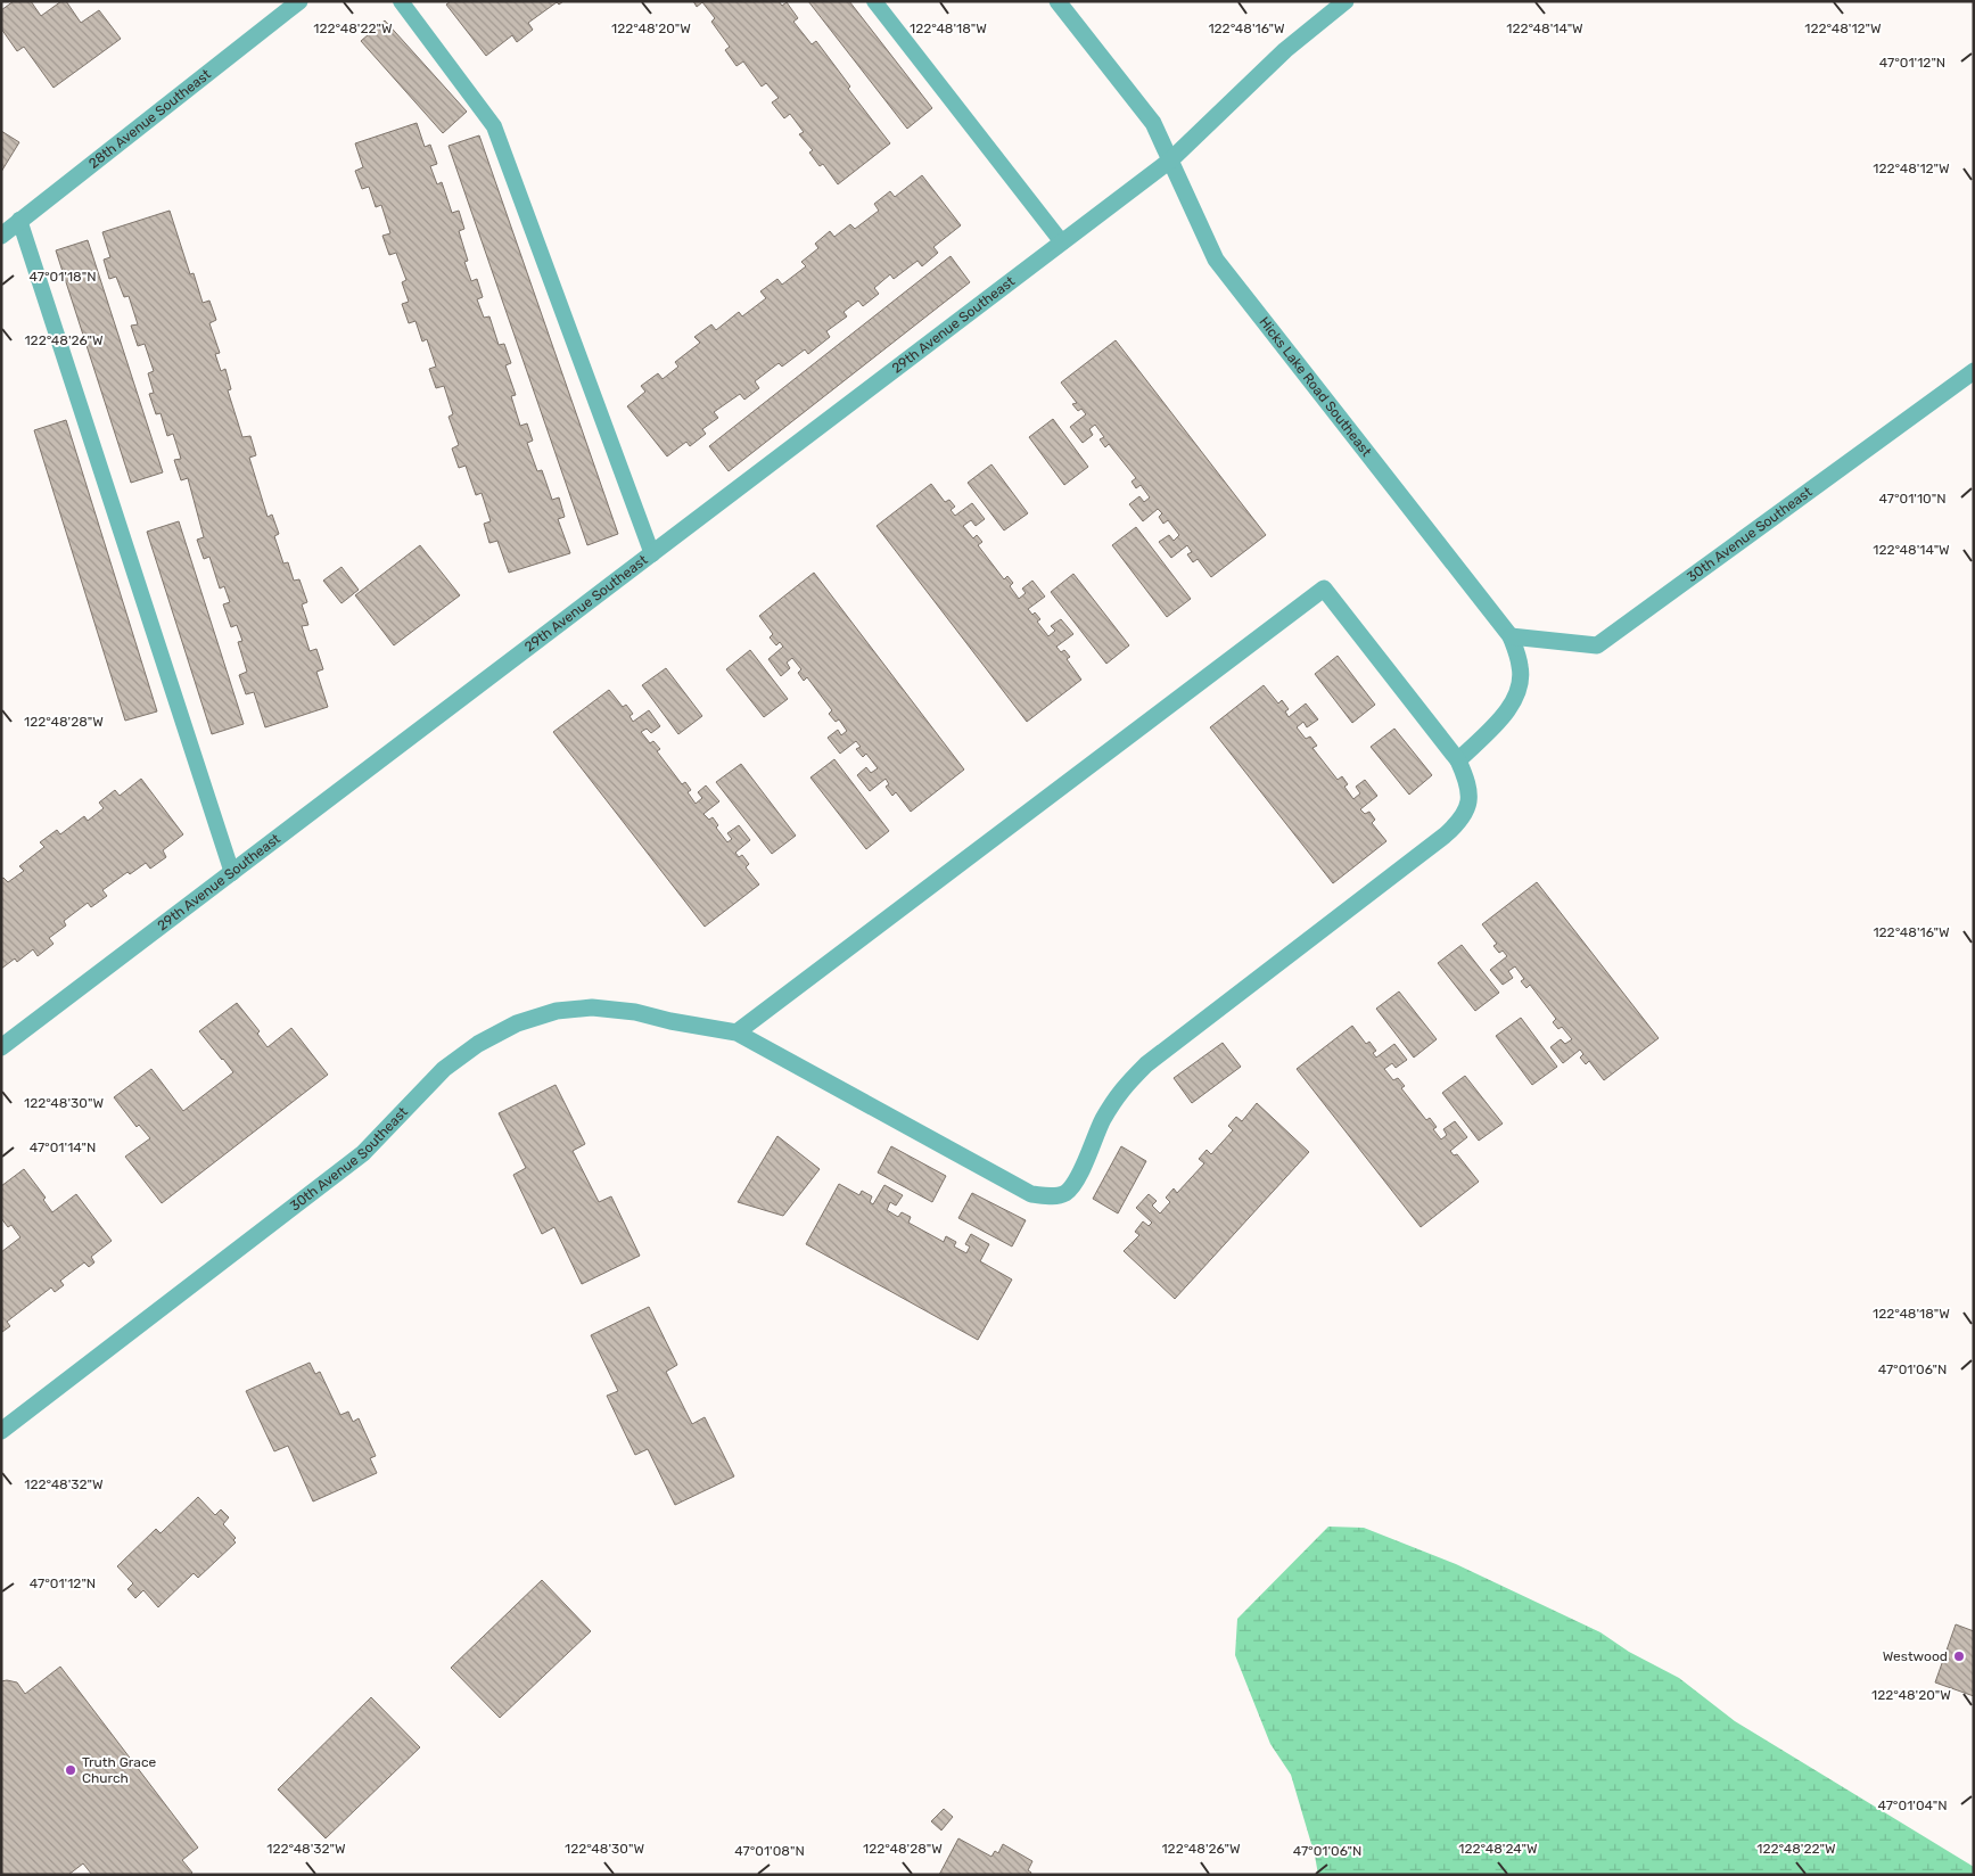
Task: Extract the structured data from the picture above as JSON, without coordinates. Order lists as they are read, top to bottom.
{
  "streets": {
    "street": [
      "28th Avenue Southeast",
      "29th Avenue Southeast",
      "Hicks Lake Road Southeast",
      "30th Avenue Southeast"
    ]
  },
  "crossings": [
    ["29th Avenue Southeast", "Hicks Lake Road Southeast"],
    ["Hicks Lake Road Southeast", "30th Avenue Southeast"]
  ],
  "places": ["Westwood", "Truth Grace Church"],
  "coordinates": [
    "122°48'20\"W",
    "122°48'22\"W",
    "122°48'18\"W",
    "122°48'16\"W",
    "122°48'14\"W",
    "122°48'12\"W",
    "47°01'12\"N",
    "47°01'18\"N",
    "122°48'26\"W",
    "47°01'10\"N",
    "122°48'28\"W",
    "122°48'30\"W",
    "47°01'14\"N",
    "47°01'06\"N",
    "122°48'32\"W",
    "47°01'04\"N",
    "122°48'24\"W",
    "47°01'08\"N"
  ]
}
